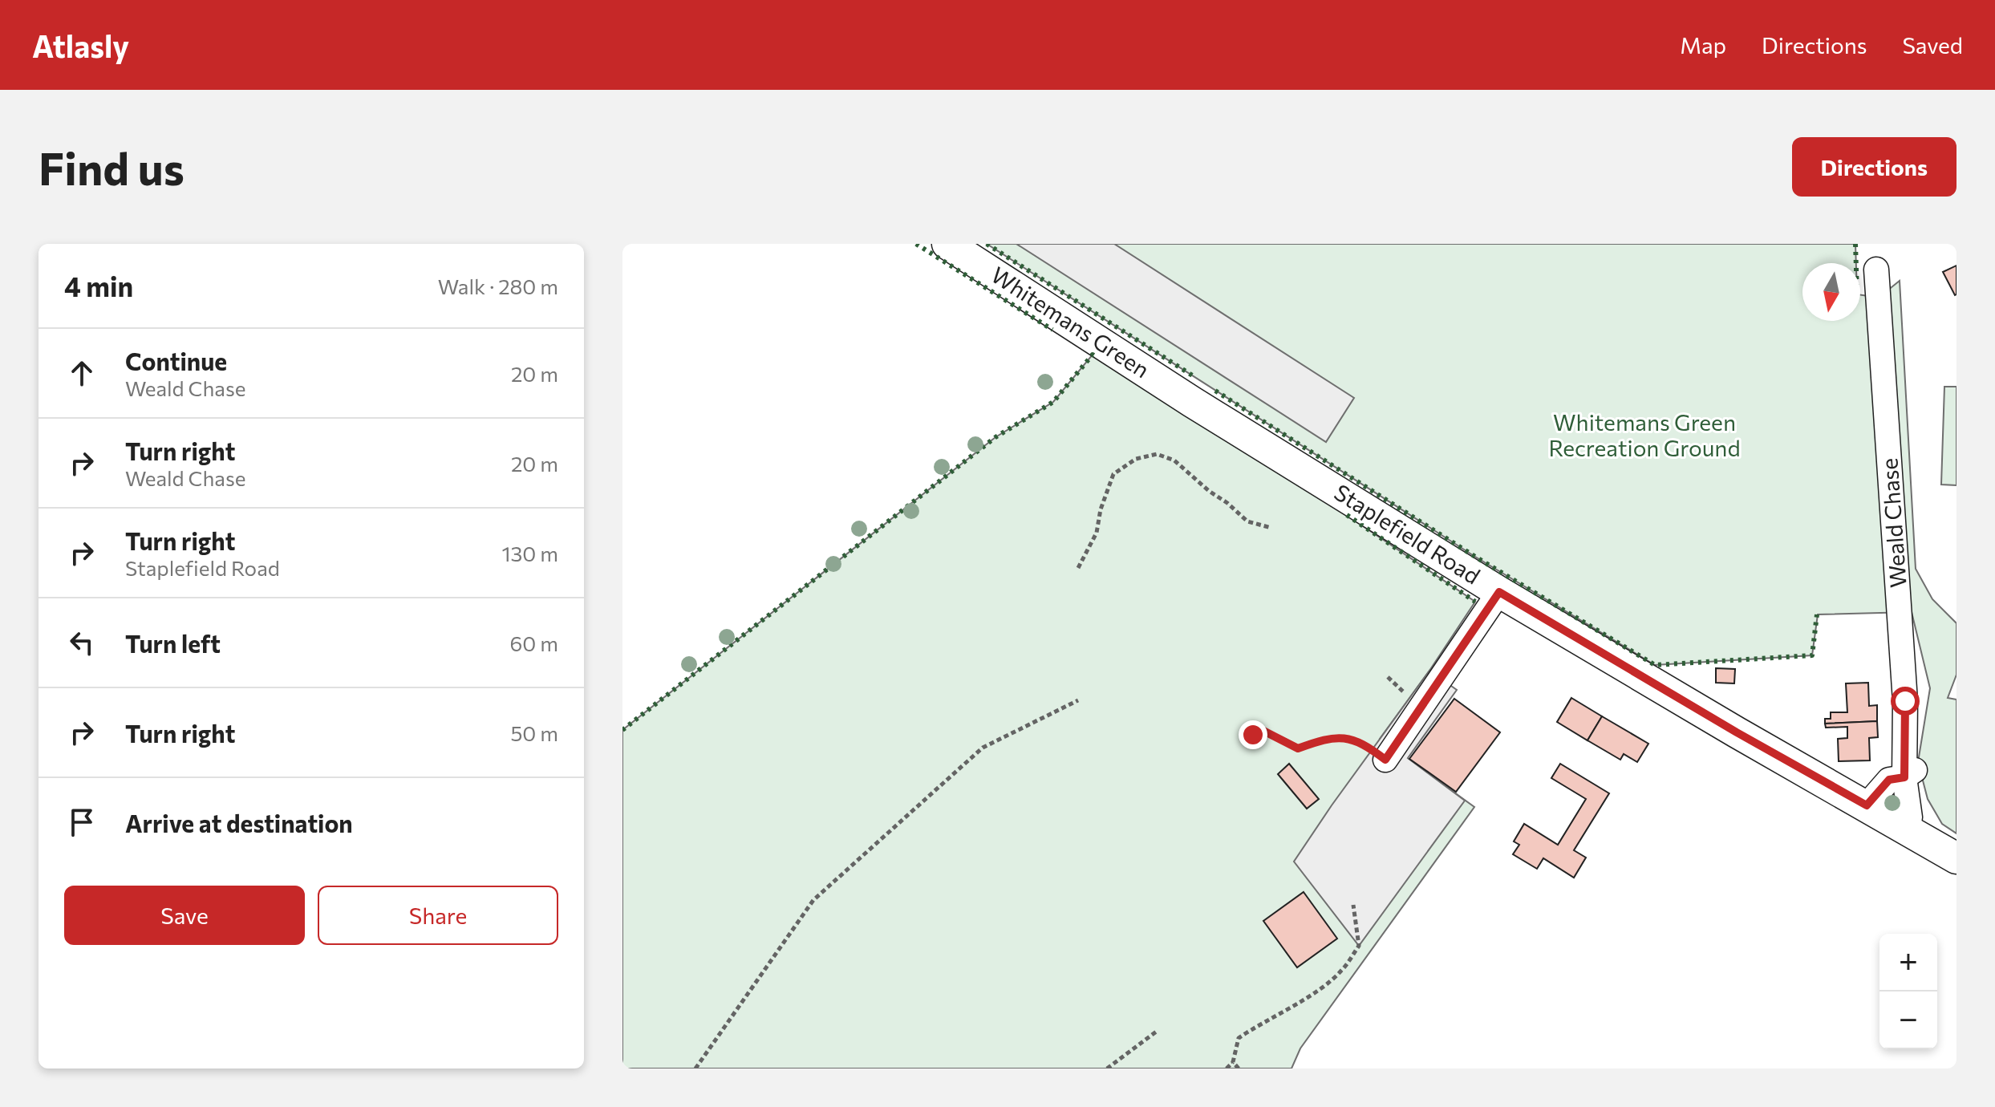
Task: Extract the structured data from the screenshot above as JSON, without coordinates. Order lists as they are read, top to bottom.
{
  "streets": {
    "main road": ["Whitemans Green", "Staplefield Road"],
    "lane": ["Weald Chase"]
  },
  "crossings": [
    ["Whitemans Green", "Staplefield Road"],
    ["Weald Chase", "Staplefield Road"]
  ],
  "parks": ["Whitemans Green Recreation Ground"],
  "north": "bottom",
  "page": {
    "header": "Atlasly",
    "nav": ["Map", "Directions", "Saved"],
    "buttons": [
      "Directions",
      ["Save", "Share"]
    ],
    "title": "Find us",
    "heading": ["4 min", "Walk · 280 m"],
    "list": [
      ["Continue", "Weald Chase", "20 m"],
      ["Turn right", "Weald Chase", "20 m"],
      ["Turn right", "Staplefield Road", "130 m"],
      ["Turn left", "60 m"],
      ["Turn right", "50 m"],
      "Arrive at destination"
    ],
    "map_buttons": ["+", "−"]
  }
}
